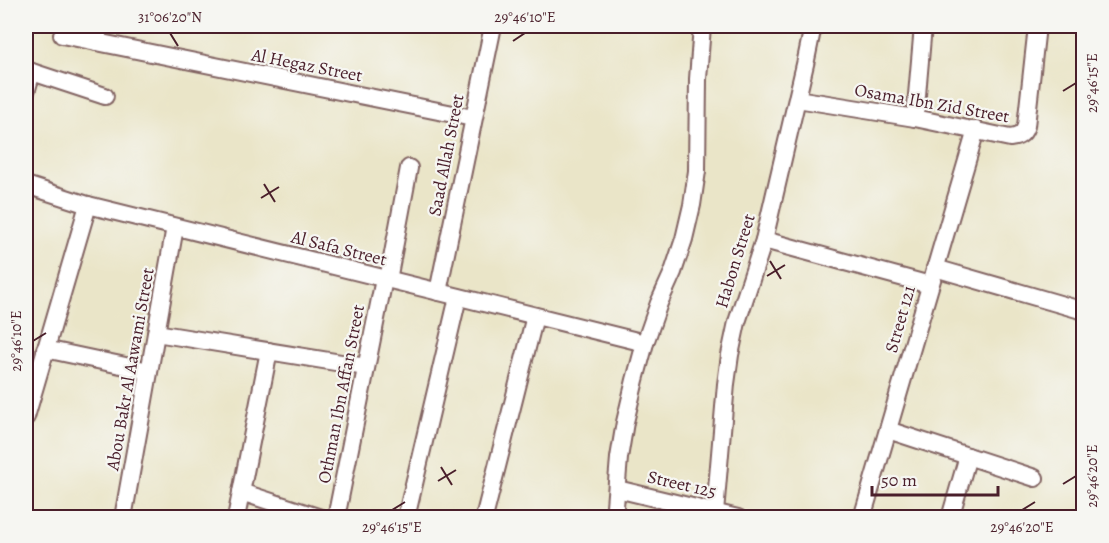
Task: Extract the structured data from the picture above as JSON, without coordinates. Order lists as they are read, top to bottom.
{
  "streets": {
    "street": [
      "Al Hegaz Street",
      "Osama Ibn Zid Street",
      "Saad Allah Street",
      "Al Safa Street",
      "Habon Street",
      "Street 121",
      "Abou Bakr Al Aawami Street",
      "Othman Ibn Affan Street",
      "Street 125"
    ]
  },
  "crossings": [
    ["Al Hegaz Street", "Saad Allah Street"],
    ["Osama Ibn Zid Street", "Habon Street"],
    ["Osama Ibn Zid Street", "Street 121"],
    ["Saad Allah Street", "Al Safa Street"],
    ["Al Safa Street", "Abou Bakr Al Aawami Street"],
    ["Al Safa Street", "Othman Ibn Affan Street"],
    ["Habon Street", "Street 125"]
  ],
  "scale_bar": "50 m",
  "coordinates": [
    "31°06'20\"N",
    "29°46'10\"E",
    "29°46'15\"E",
    "29°46'20\"E"
  ]
}
